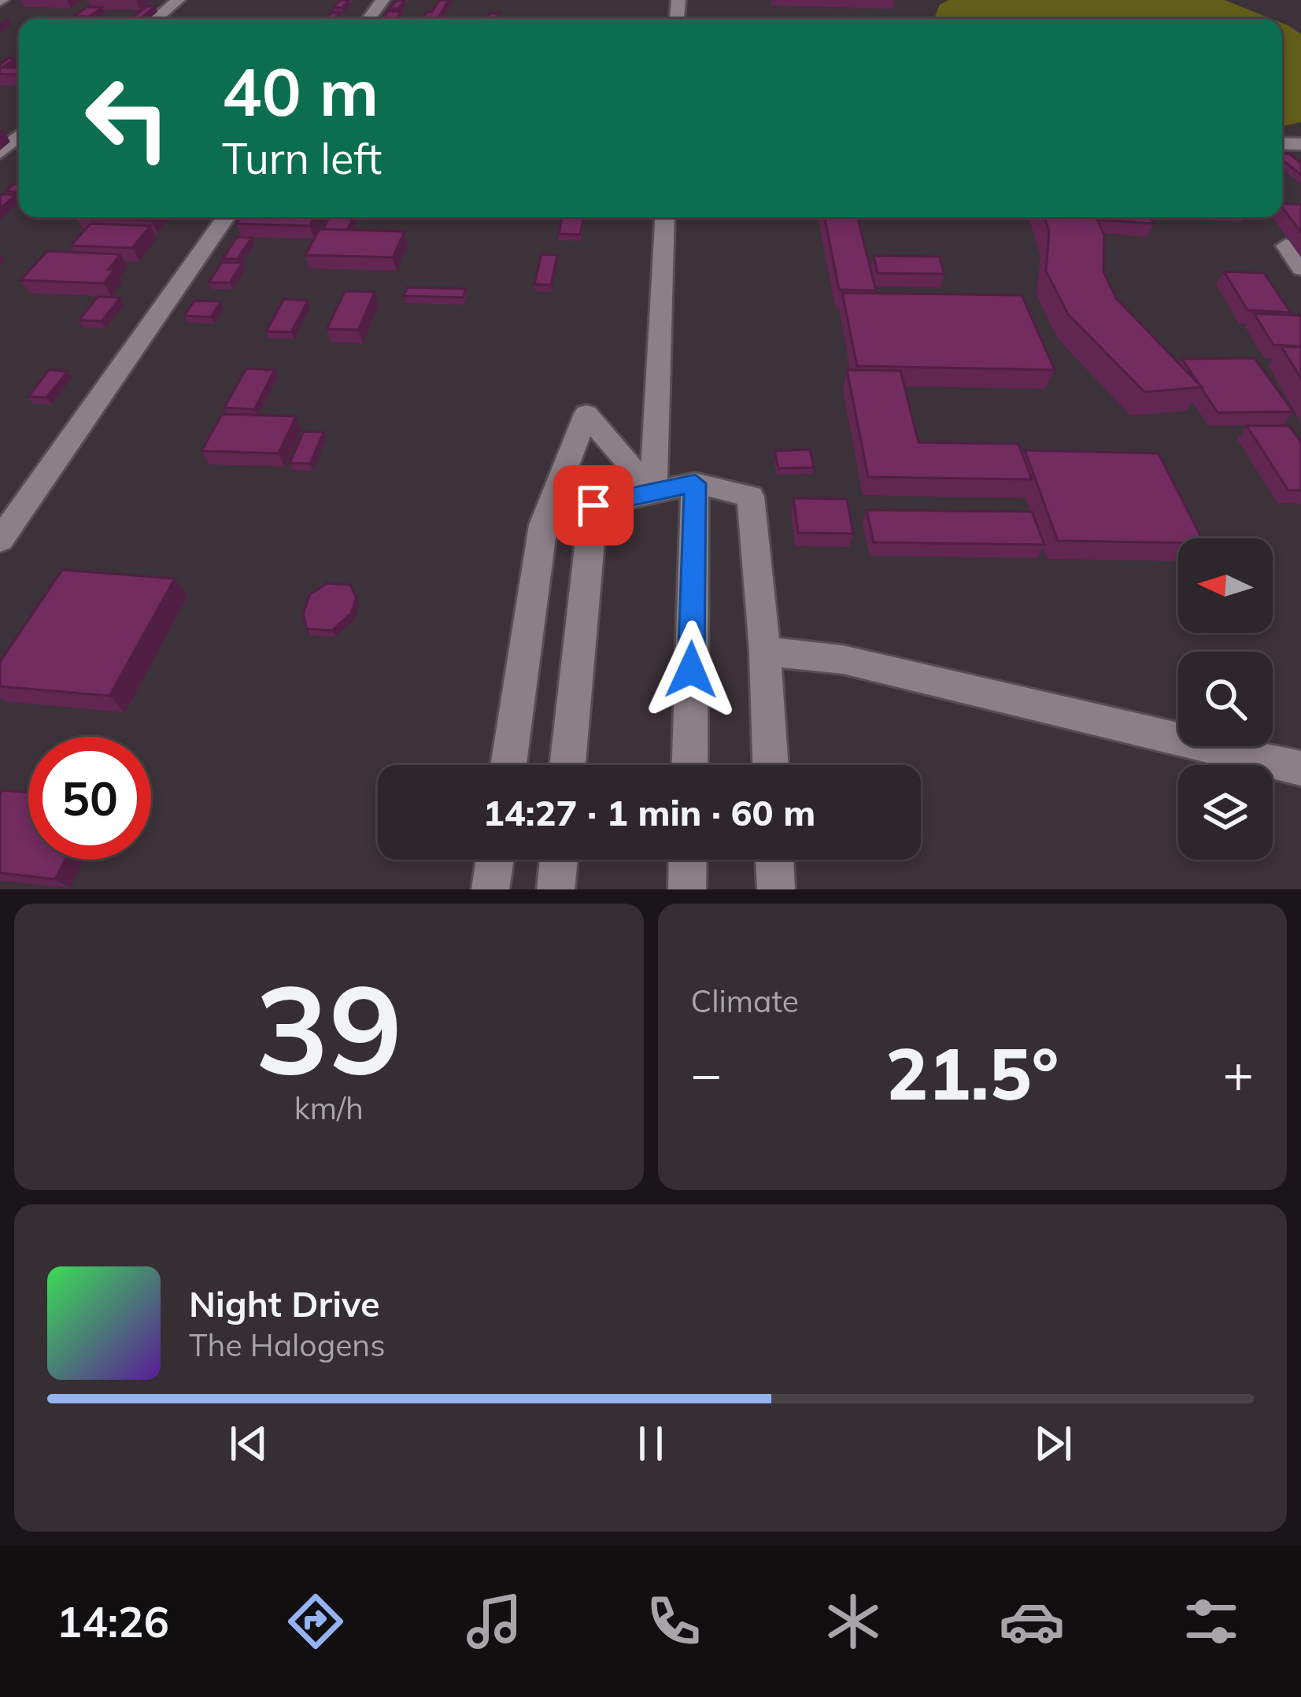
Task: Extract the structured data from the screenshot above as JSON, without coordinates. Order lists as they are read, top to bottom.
{
  "north": "left",
  "page": {
    "turn": ["40 m", "Turn left"],
    "limit": "50",
    "trip": "14:27 · 1 min · 60 m",
    "tile": [
      ["39", "km/h"],
      "Climate"
    ],
    "heat": ["−", "21.5°", "+"],
    "song": ["Night Drive", "The Halogens"],
    "tabs": "14:26"
  }
}
